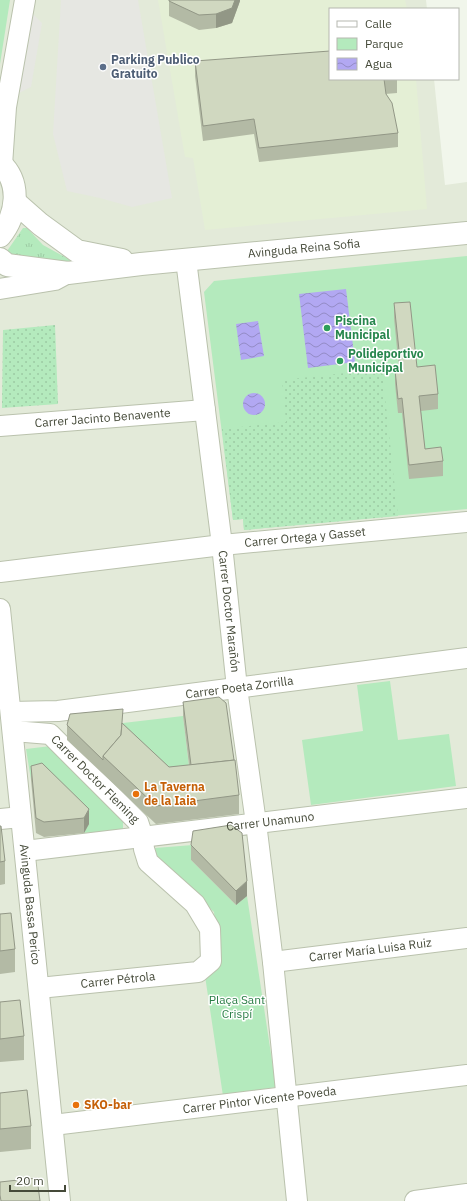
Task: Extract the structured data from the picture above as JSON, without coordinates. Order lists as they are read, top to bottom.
{
  "streets": {
    "street": [
      "Avinguda Reina Sofia",
      "Carrer Jacinto Benavente",
      "Carrer Ortega y Gasset",
      "Carrer Doctor Marañón",
      "Carrer Poeta Zorrilla",
      "Carrer Doctor Fleming",
      "Carrer Unamuno",
      "Avinguda Bassa Perico",
      "Carrer María Luisa Ruiz",
      "Carrer Pétrola",
      "Carrer Pintor Vicente Poveda"
    ]
  },
  "crossings": [
    ["Avinguda Reina Sofia", "Carrer Doctor Marañón"],
    ["Carrer Jacinto Benavente", "Carrer Doctor Marañón"],
    ["Carrer Ortega y Gasset", "Carrer Doctor Marañón"],
    ["Carrer Doctor Marañón", "Carrer Poeta Zorrilla"],
    ["Carrer Doctor Marañón", "Carrer Unamuno"],
    ["Carrer Doctor Marañón", "Carrer María Luisa Ruiz"],
    ["Carrer Poeta Zorrilla", "Carrer Doctor Fleming"],
    ["Carrer Poeta Zorrilla", "Avinguda Bassa Perico"],
    ["Carrer Doctor Fleming", "Carrer Unamuno"],
    ["Carrer Doctor Fleming", "Avinguda Bassa Perico"],
    ["Carrer Doctor Fleming", "Carrer Pétrola"],
    ["Carrer Unamuno", "Avinguda Bassa Perico"],
    ["Avinguda Bassa Perico", "Carrer Pétrola"],
    ["Avinguda Bassa Perico", "Carrer Pintor Vicente Poveda"]
  ],
  "parks": ["Plaça Sant Crispí"],
  "places": [
    "Parking Publico Gratuito",
    "Piscina Municipal",
    "Polideportivo Municipal",
    "La Taverna de la Iaia",
    "SKO-bar"
  ],
  "legend": ["Calle", "Parque", "Agua"],
  "scale_bar": "20 m"
}
